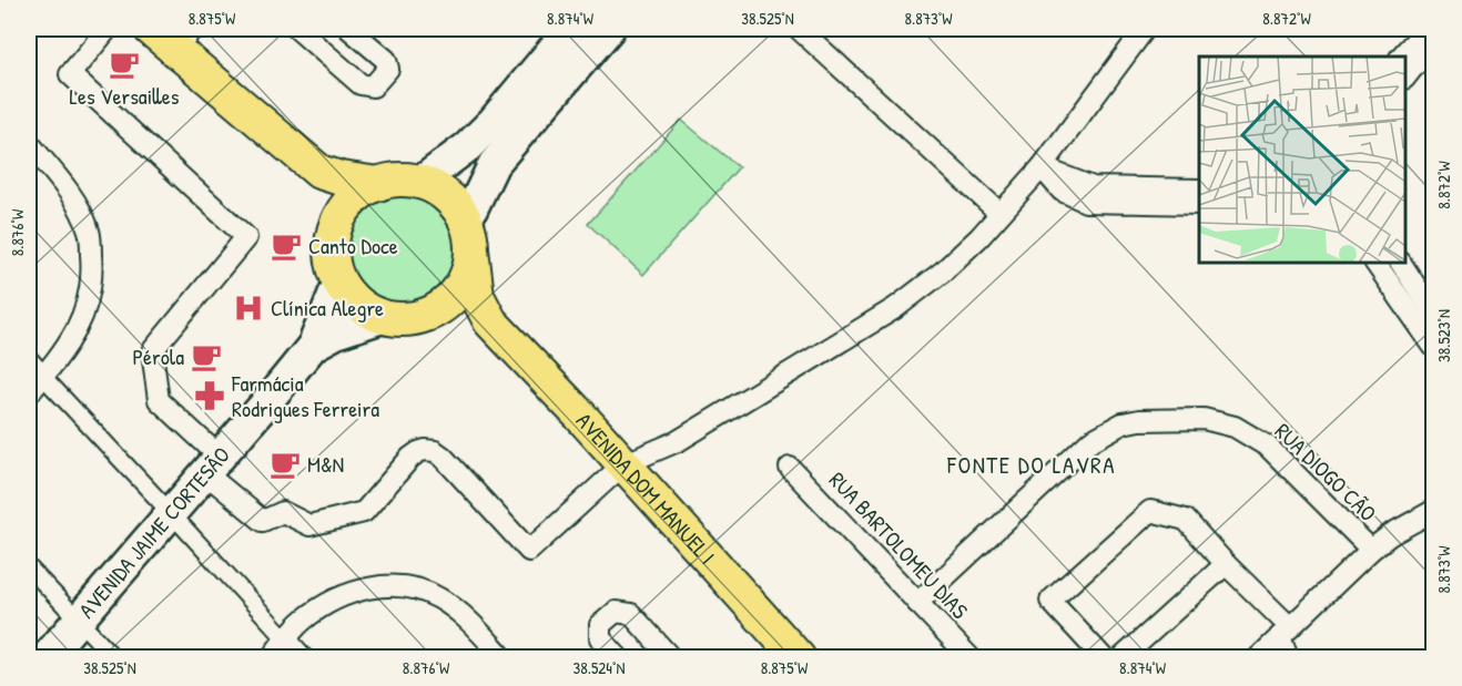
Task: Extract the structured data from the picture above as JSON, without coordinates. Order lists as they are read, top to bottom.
{
  "streets": {
    "main road": ["AVENIDA DOM MANUEL I", "AVENIDA JAIME CORTESÃO"],
    "street": ["RUA DIOGO CÃO", "RUA BARTOLOMEU DIAS"]
  },
  "crossings": [
    ["RUA DIOGO CÃO", "RUA BARTOLOMEU DIAS"],
    ["AVENIDA DOM MANUEL I", "AVENIDA JAIME CORTESÃO"]
  ],
  "districts": ["FONTE DO LAVRA"],
  "places": {
    "cafe": [
      "Les Versailles",
      "Canto Doce",
      "Pérola",
      "M&N"
    ],
    "hospital": ["Clínica Alegre"],
    "pharmacy": ["Farmácia Rodrigues Ferreira"]
  },
  "coordinates": [
    "8.875°W",
    "8.874°W",
    "38.525°N",
    "8.873°W",
    "8.872°W",
    "8.876°W",
    "38.523°N",
    "38.524°N"
  ]
}
